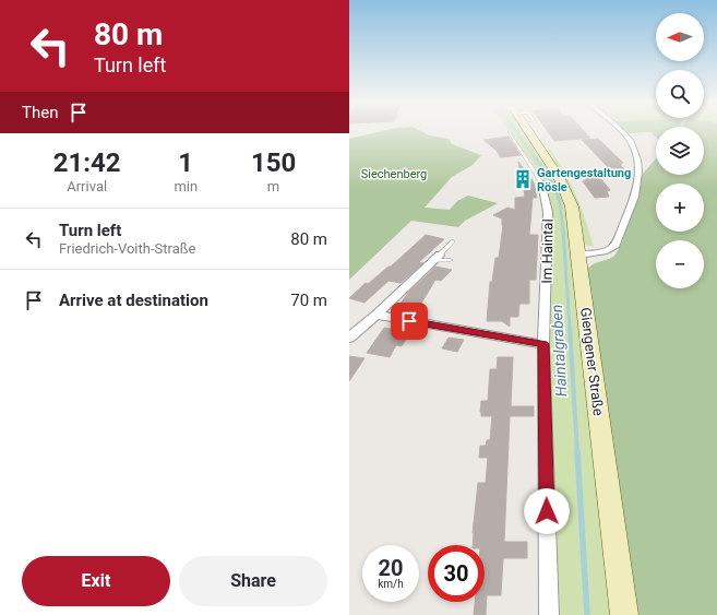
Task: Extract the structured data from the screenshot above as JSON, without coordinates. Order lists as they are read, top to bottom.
{
  "streets": {
    "main road": ["Giengener Straße"],
    "street": ["Im Haintal"]
  },
  "water": ["Haintalgraben"],
  "parks": ["Siechenberg"],
  "places": {
    "building": ["Gartengestaltung Rösle"]
  },
  "north": "left",
  "page": {
    "turn": ["80 m", "Turn left"],
    "map_buttons": ["+", "−"],
    "then": "Then",
    "eta": [
      "21:42",
      "Arrival",
      "1",
      "min",
      "150",
      "m"
    ],
    "list": [
      {
        "name": "Turn left",
        "note": "Friedrich-Voith-Straße",
        "value": "80 m"
      },
      {
        "name": "Arrive at destination",
        "value": "70 m"
      }
    ],
    "speed": "20 km/h",
    "limit": "30",
    "buttons": ["Exit", "Share"]
  }
}
